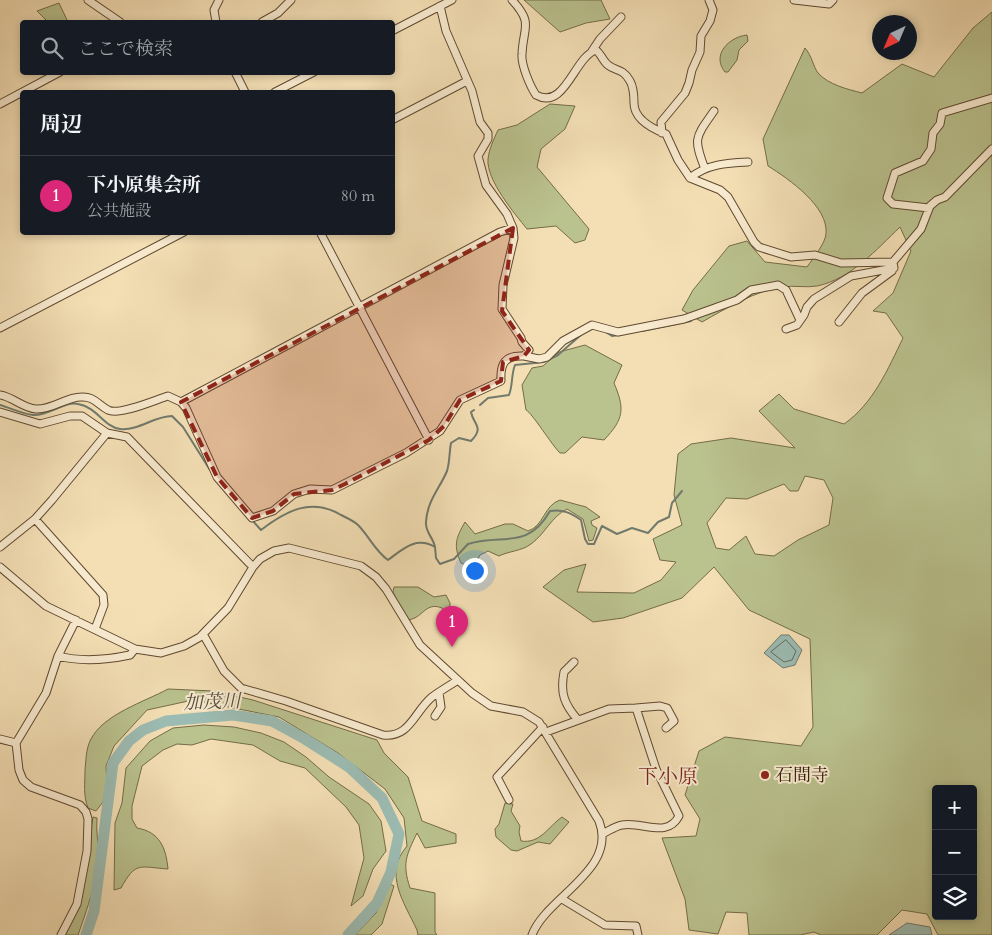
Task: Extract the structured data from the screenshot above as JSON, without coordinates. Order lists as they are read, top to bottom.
{
  "districts": ["下小原"],
  "water": ["加茂川"],
  "places": ["石間寺"],
  "north": "bottom left",
  "page": {
    "search": "ここで検索",
    "heading": "周辺",
    "list": [
      {
        "mark": "1",
        "name": "下小原集会所",
        "note": "公共施設",
        "value": "80 m"
      }
    ],
    "pins": "1",
    "map_buttons": ["+", "−"]
  }
}
